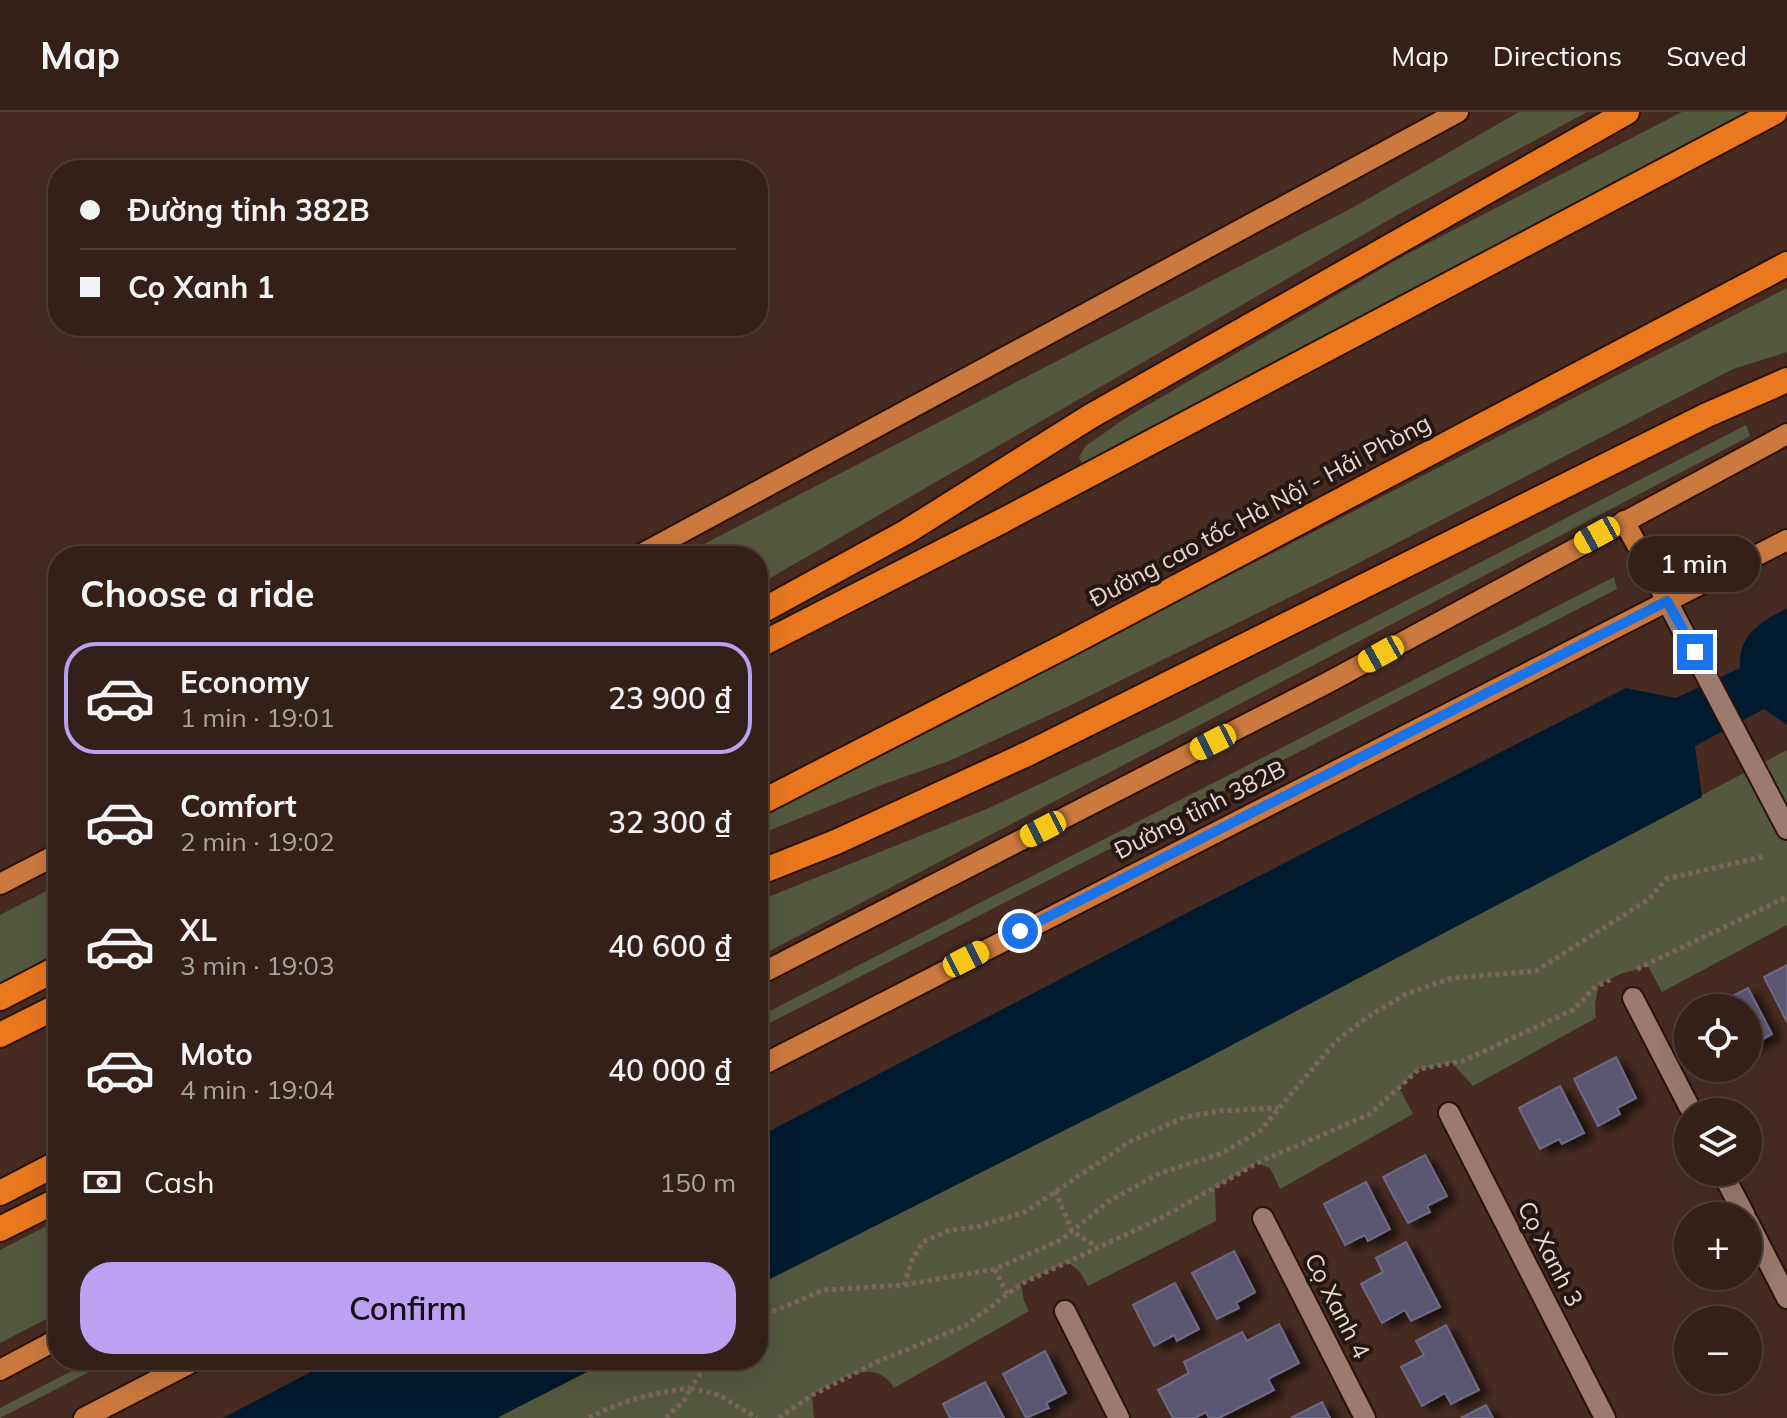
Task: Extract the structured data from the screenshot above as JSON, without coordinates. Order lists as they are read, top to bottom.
{
  "streets": {
    "highway": ["Đường cao tốc Hà Nội - Hải Phòng"],
    "main road": ["Đường tỉnh 382B"],
    "street": ["Cọ Xanh 3", "Cọ Xanh 4"]
  },
  "page": {
    "header": "Map",
    "nav": ["Map", "Directions", "Saved"],
    "banner": ["Đường tỉnh 382B", "Cọ Xanh 1"],
    "bubble": "1 min",
    "heading": "Choose a ride",
    "list": [
      {
        "name": "Economy",
        "note": "1 min · 19:01",
        "value": "23 900 ₫"
      },
      {
        "name": "Comfort",
        "note": "2 min · 19:02",
        "value": "32 300 ₫"
      },
      {
        "name": "XL",
        "note": "3 min · 19:03",
        "value": "40 600 ₫"
      },
      {
        "name": "Moto",
        "note": "4 min · 19:04",
        "value": "40 000 ₫"
      }
    ],
    "map_buttons": ["+", "−"],
    "pay": ["Cash", "150 m"],
    "buttons": "Confirm"
  }
}
